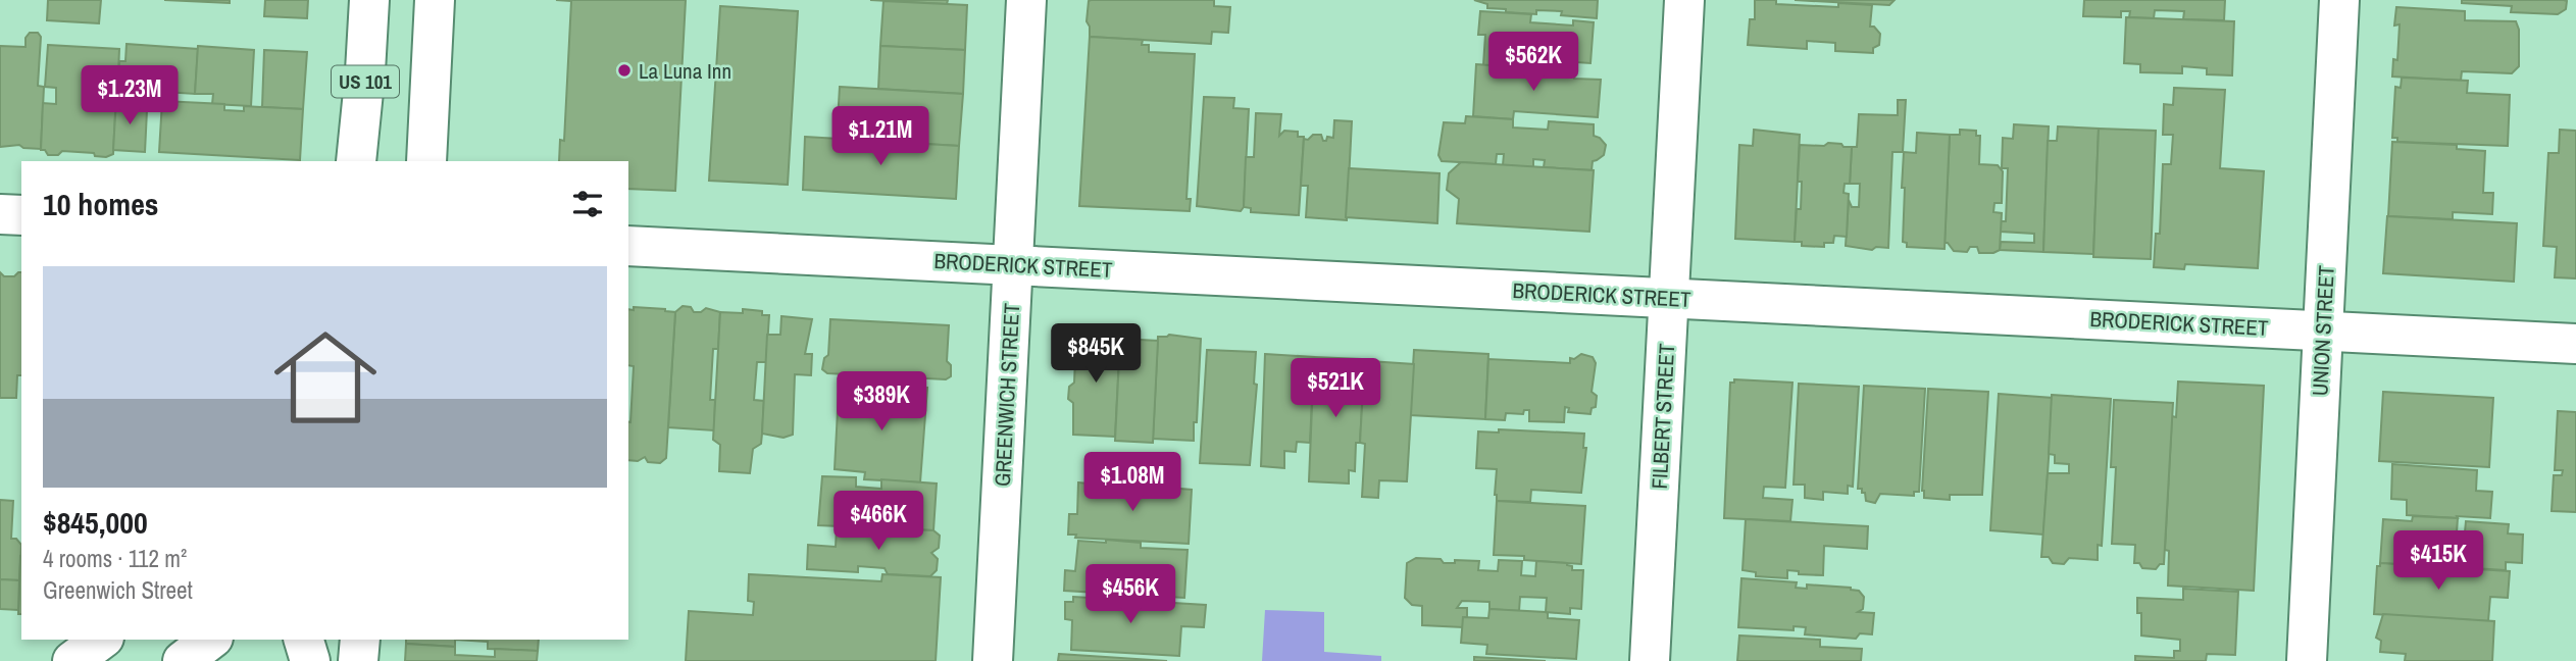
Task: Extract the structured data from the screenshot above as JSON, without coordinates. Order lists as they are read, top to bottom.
{
  "streets": {
    "main road": [
      "US 101",
      "BRODERICK STREET",
      "UNION STREET",
      "GREENWICH STREET",
      "FILBERT STREET"
    ]
  },
  "crossings": [
    ["BRODERICK STREET", "UNION STREET"],
    ["BRODERICK STREET", "GREENWICH STREET"],
    ["BRODERICK STREET", "FILBERT STREET"]
  ],
  "places": ["La Luna Inn"],
  "page": {
    "price": [
      "$562K",
      "$1.23M",
      "$1.21M",
      "$845K",
      "$521K",
      "$389K",
      "$1.08M",
      "$466K",
      "$415K",
      "$456K"
    ],
    "heading": "10 homes",
    "list": [
      {
        "name": "$845,000",
        "note": "4 rooms · 112 m² · Greenwich Street"
      }
    ]
  }
}
